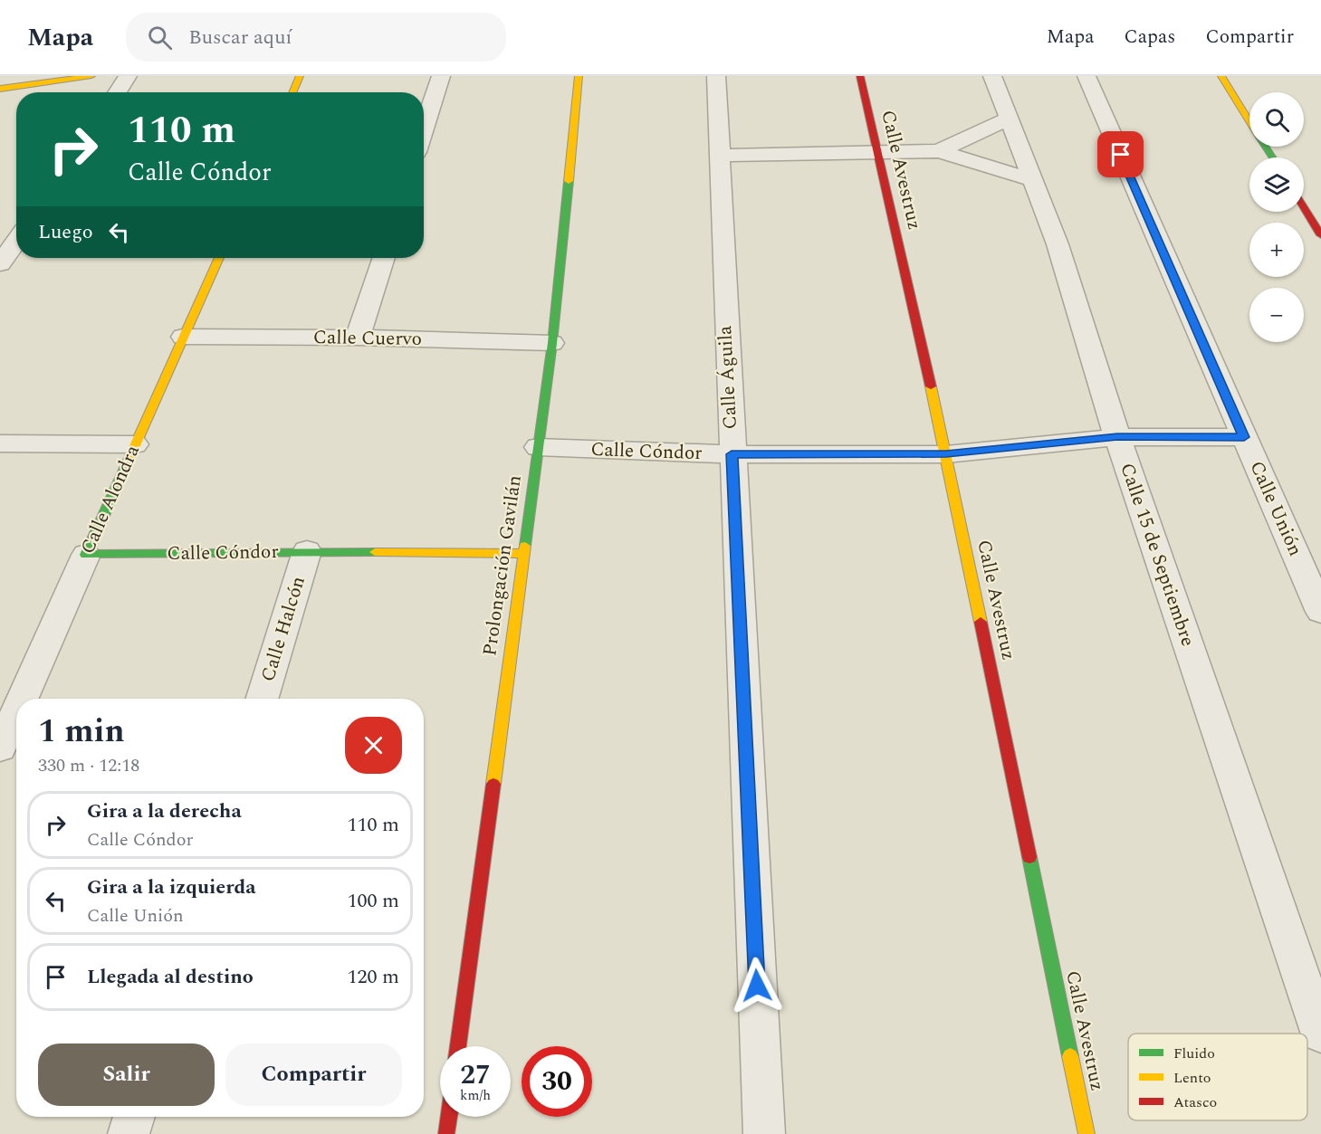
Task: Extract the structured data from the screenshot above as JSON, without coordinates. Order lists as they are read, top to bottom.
{
  "streets": {
    "main road": [
      "Calle Avestruz",
      "Calle Cóndor",
      "Calle Alondra",
      "Prolongación Gavilán"
    ],
    "street": [
      "Calle Cuervo",
      "Calle Águila",
      "Calle Unión",
      "Calle 15 de Septiembre",
      "Calle Halcón"
    ]
  },
  "crossings": [
    ["Calle Avestruz", "Calle Cóndor"],
    ["Calle Cuervo", "Calle Alondra"],
    ["Calle Cuervo", "Prolongación Gavilán"],
    ["Calle Águila", "Calle Cóndor"],
    ["Calle Cóndor", "Calle Alondra"],
    ["Calle Cóndor", "Calle Unión"],
    ["Calle Cóndor", "Calle 15 de Septiembre"],
    ["Calle Cóndor", "Prolongación Gavilán"],
    ["Calle Cóndor", "Calle Halcón"]
  ],
  "legend": ["Fluido", "Lento", "Atasco"],
  "page": {
    "header": "Mapa",
    "search": "Buscar aquí",
    "nav": ["Mapa", "Capas", "Compartir"],
    "map_buttons": ["+", "−"],
    "turn": ["110 m", "Calle Cóndor"],
    "then": "Luego",
    "heading": ["1 min", "330 m · 12:18"],
    "list": [
      {
        "name": "Gira a la derecha",
        "note": "Calle Cóndor",
        "value": "110 m"
      },
      {
        "name": "Gira a la izquierda",
        "note": "Calle Unión",
        "value": "100 m"
      },
      {
        "name": "Llegada al destino",
        "value": "120 m"
      }
    ],
    "buttons": ["Salir", "Compartir"],
    "speed": "27 km/h",
    "limit": "30"
  }
}
